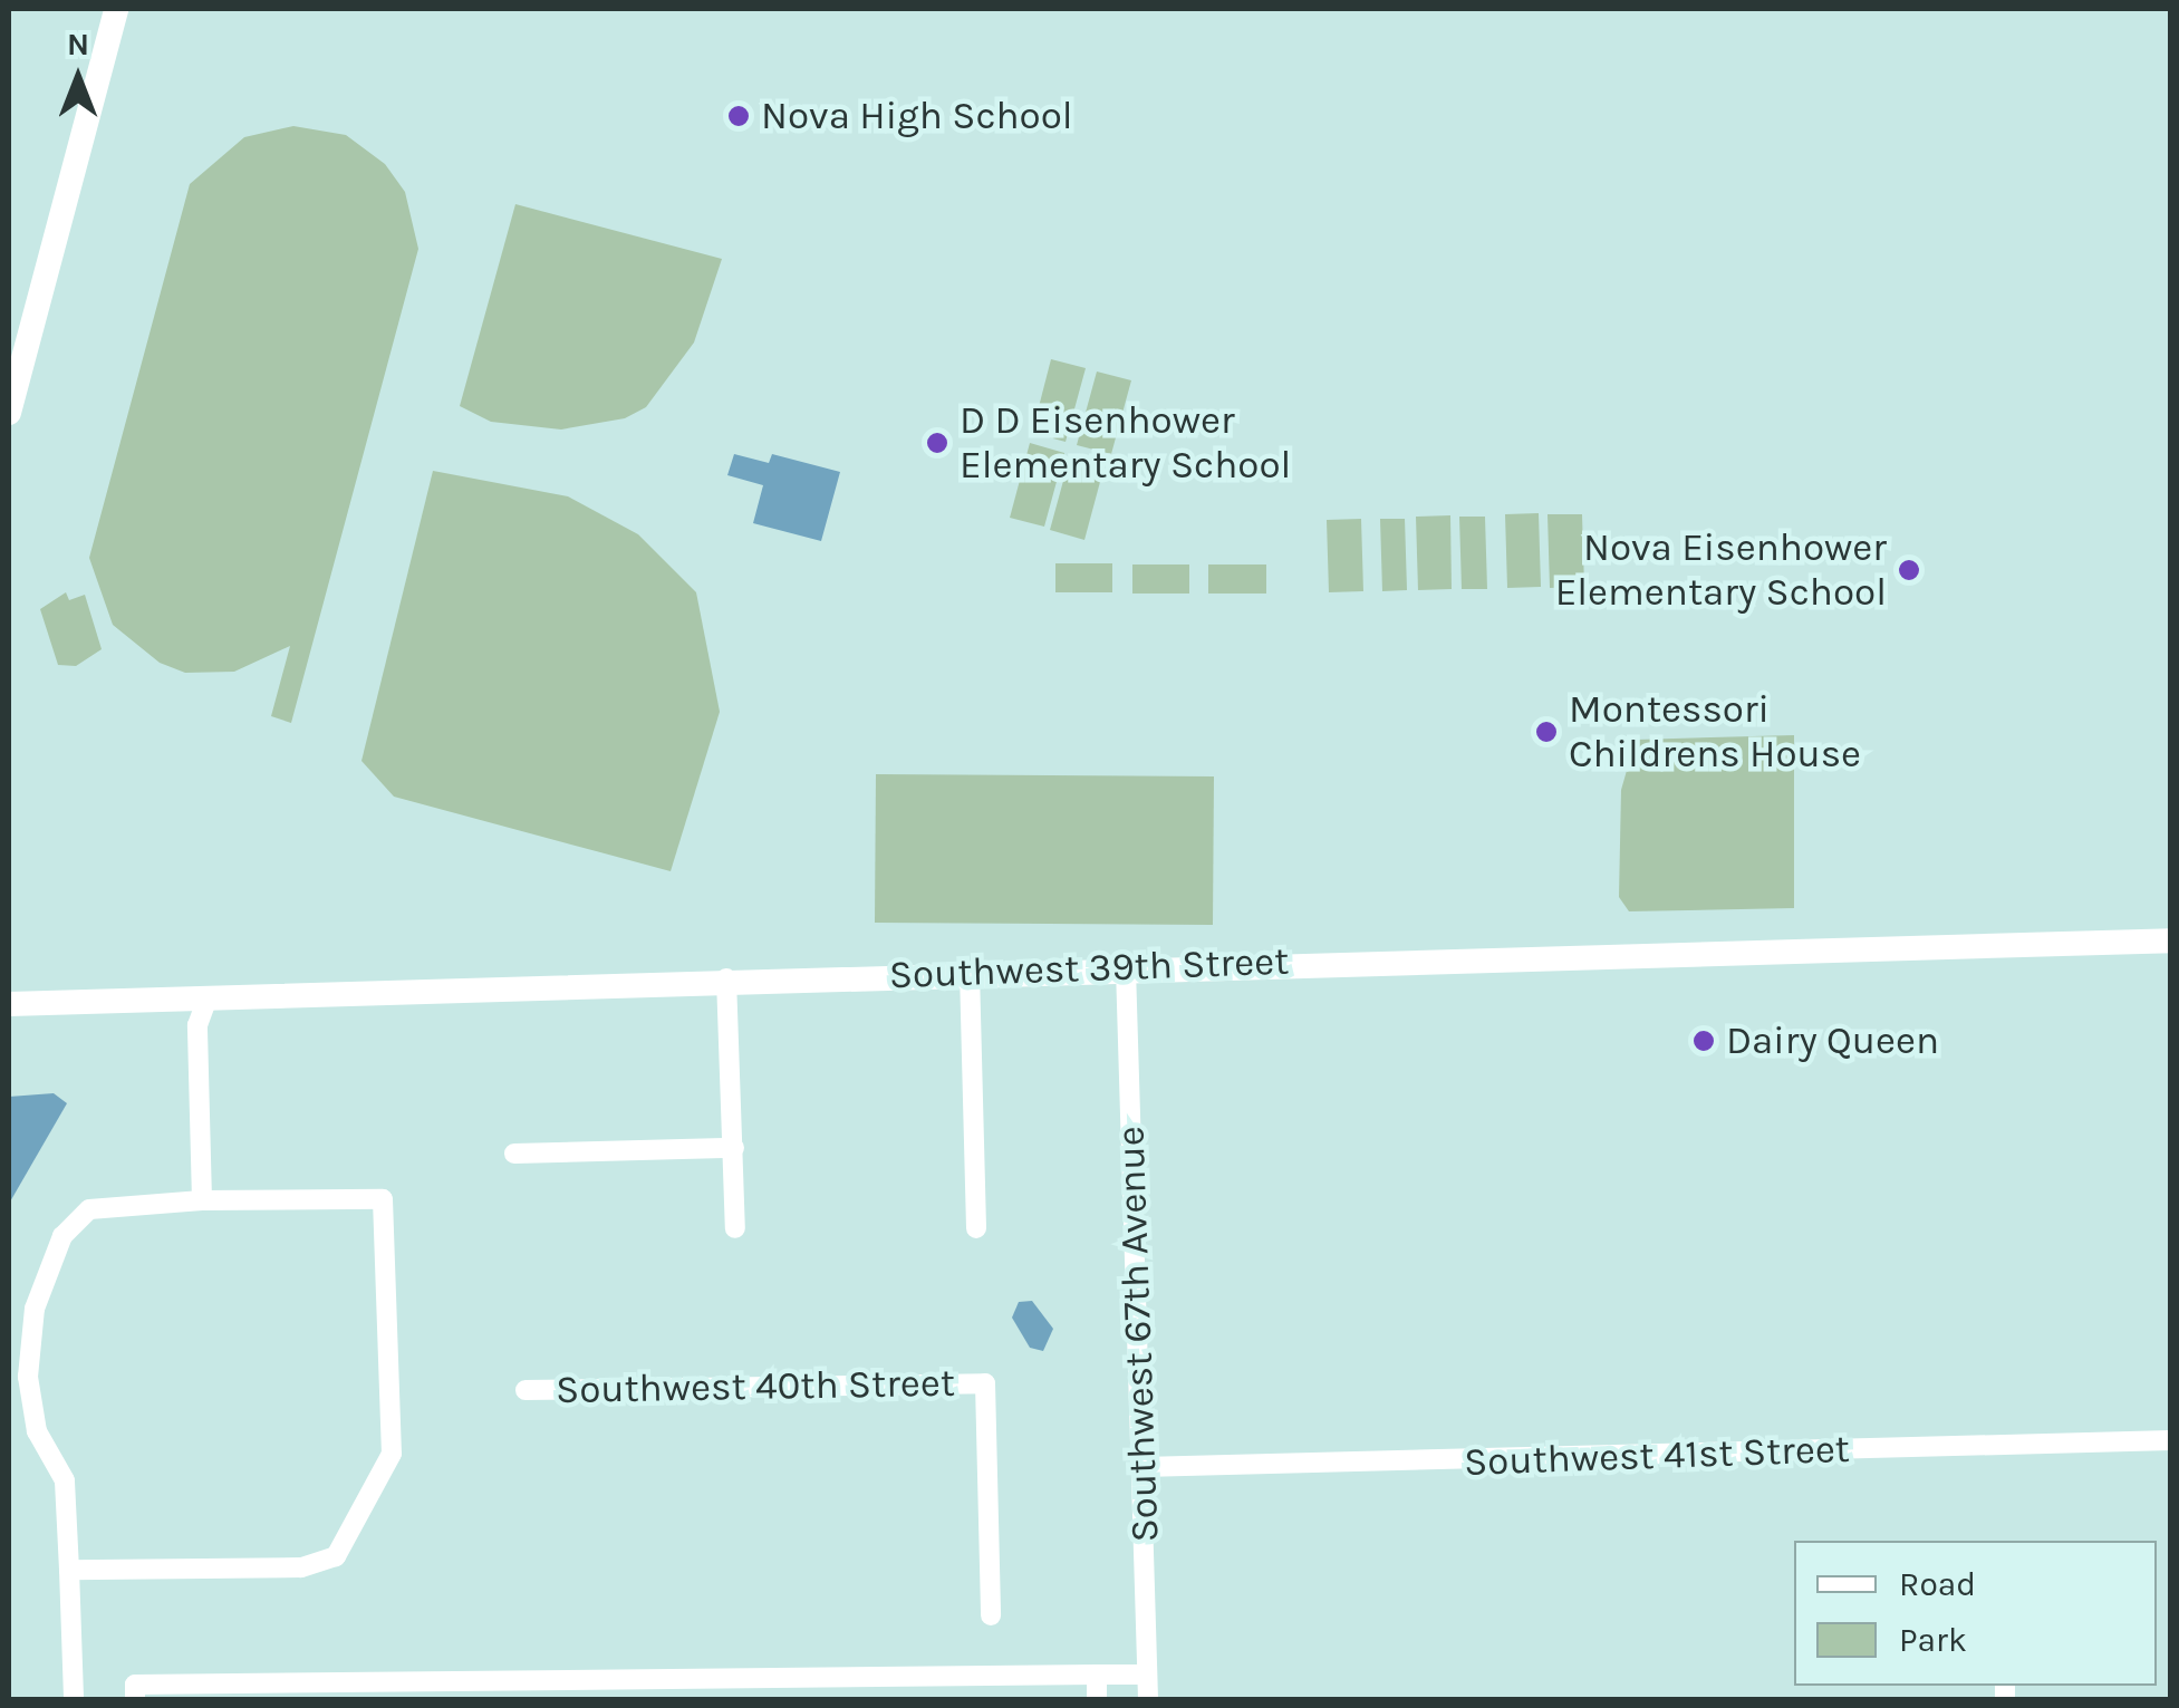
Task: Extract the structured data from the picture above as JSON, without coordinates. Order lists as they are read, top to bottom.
{
  "streets": {
    "street": [
      "Southwest 39th Street",
      "Southwest 67th Avenue",
      "Southwest 40th Street",
      "Southwest 41st Street"
    ]
  },
  "crossings": [
    ["Southwest 39th Street", "Southwest 67th Avenue"],
    ["Southwest 67th Avenue", "Southwest 41st Street"]
  ],
  "places": [
    "Nova High School",
    "D D Eisenhower Elementary School",
    "Nova Eisenhower Elementary School",
    "Montessori Childrens House",
    "Dairy Queen"
  ],
  "legend": ["Road", "Park"],
  "north": "top"
}
